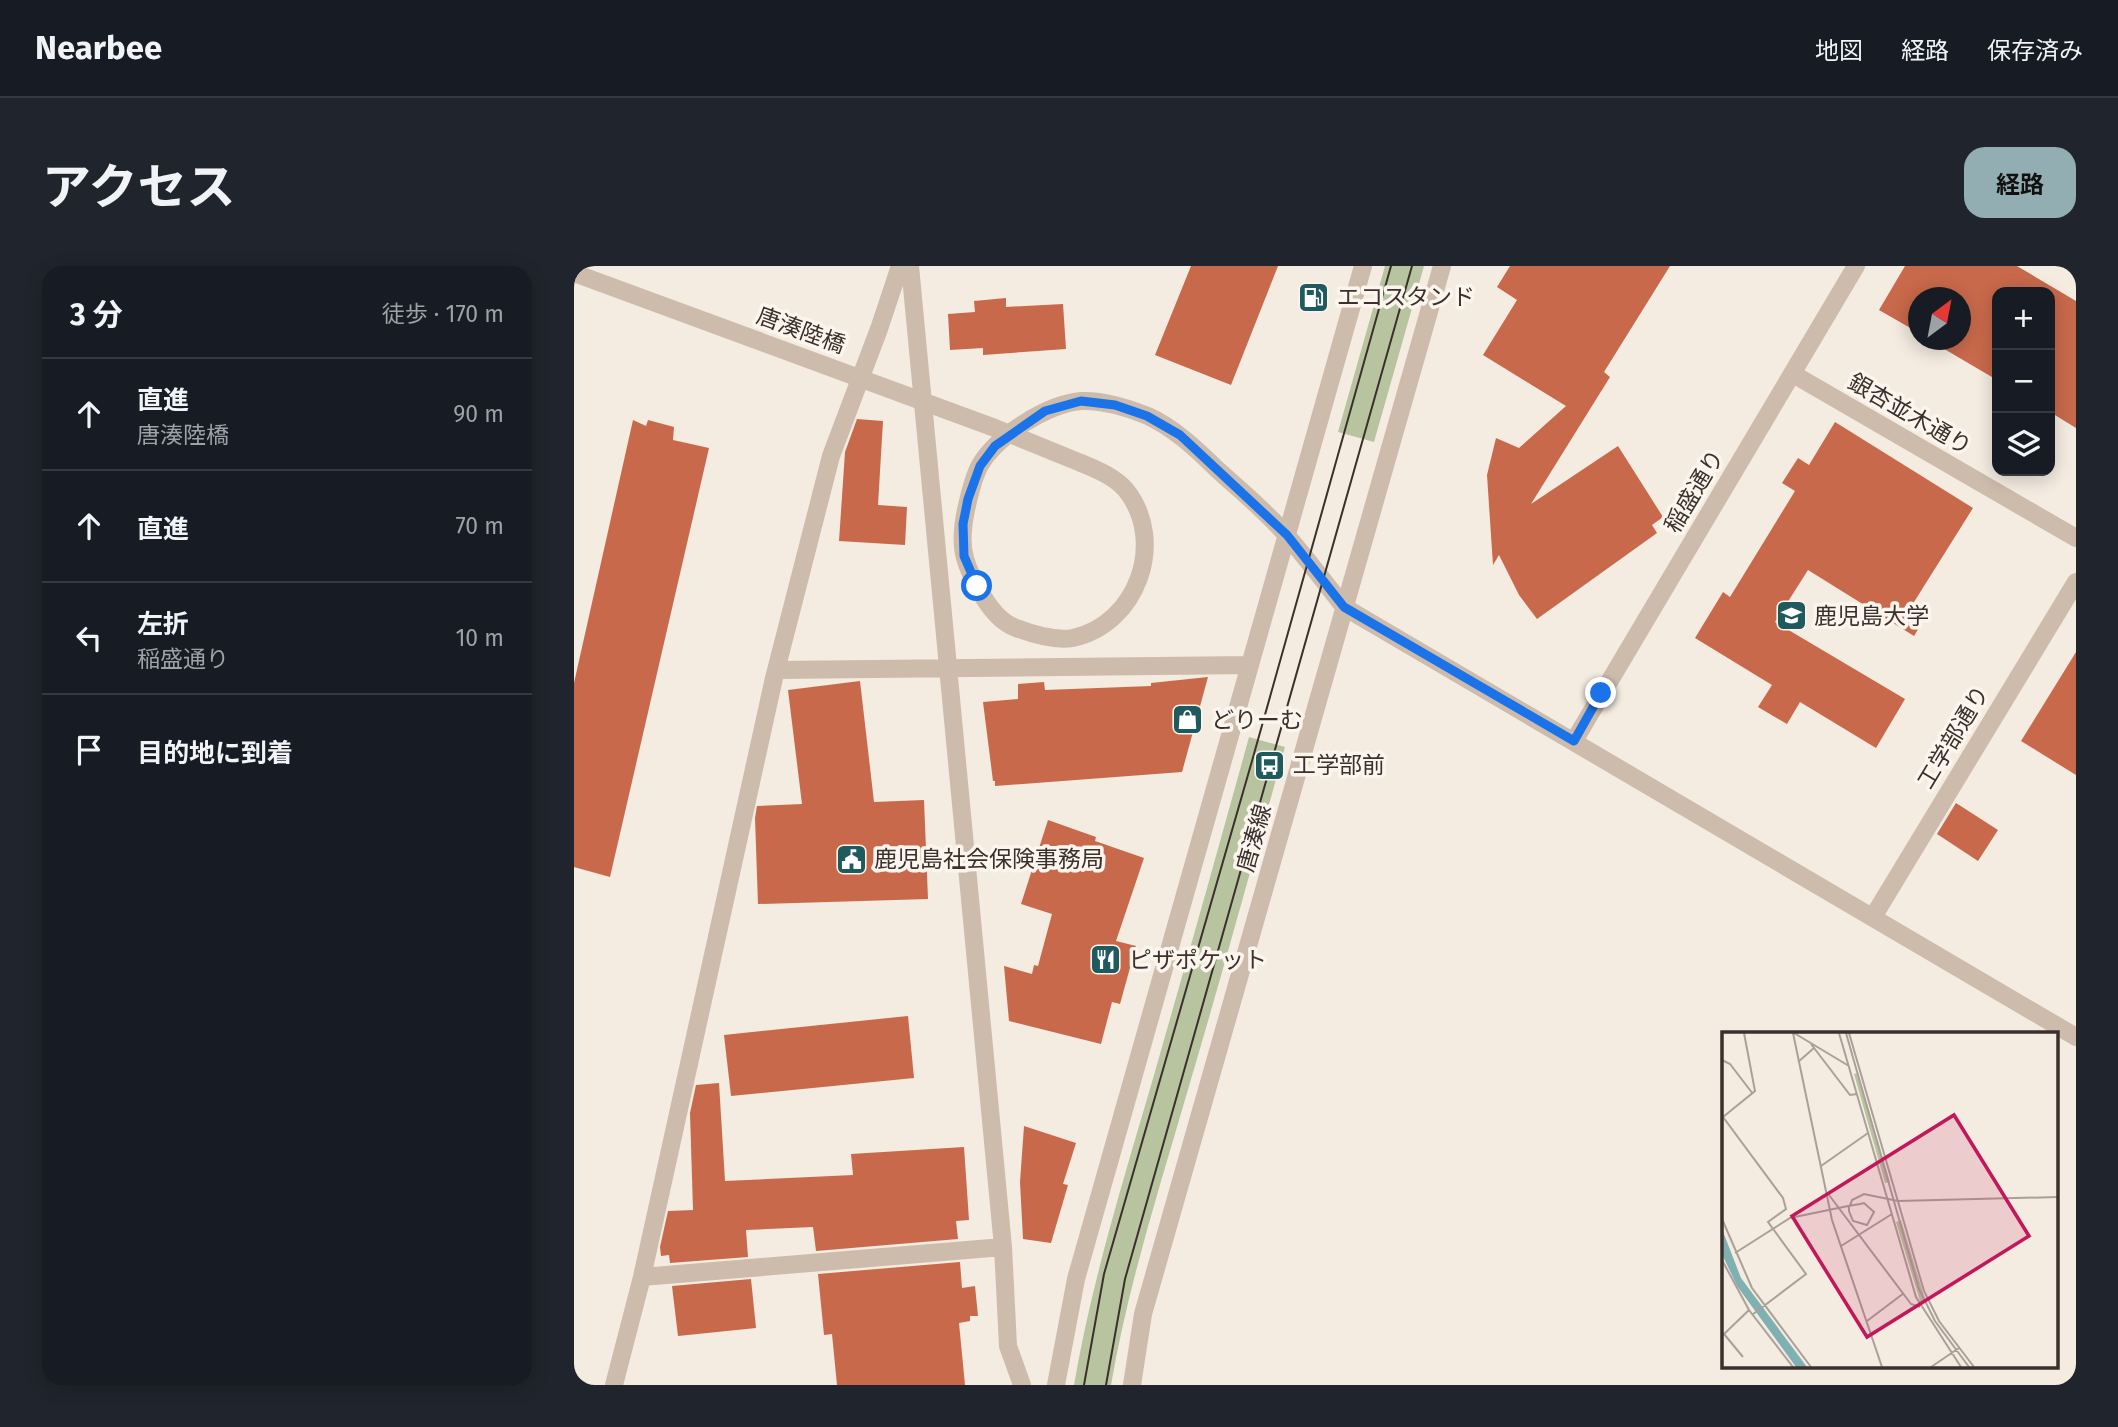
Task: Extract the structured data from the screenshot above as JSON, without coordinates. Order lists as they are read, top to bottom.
{
  "streets": {
    "street": [
      "唐湊陸橋",
      "銀杏並木通り",
      "稲盛通り",
      "工学部通り",
      "唐湊線"
    ]
  },
  "crossings": [
    ["唐湊陸橋", "唐湊線"],
    ["銀杏並木通り", "稲盛通り"]
  ],
  "places": {
    "fuel station": ["エコスタンド"],
    "school or university": ["鹿児島大学"],
    "shop": ["どりーむ"],
    "bus stop": ["工学部前"],
    "public building": ["鹿児島社会保険事務局"],
    "restaurant": ["ピザポケット"]
  },
  "north": "top right",
  "page": {
    "header": "Nearbee",
    "nav": ["地図", "経路", "保存済み"],
    "title": "アクセス",
    "buttons": "経路",
    "heading": ["3 分", "徒歩 · 170 m"],
    "map_buttons": ["+", "−"],
    "list": [
      ["直進", "唐湊陸橋", "90 m"],
      ["直進", "70 m"],
      ["左折", "稲盛通り", "10 m"],
      "目的地に到着"
    ]
  }
}
